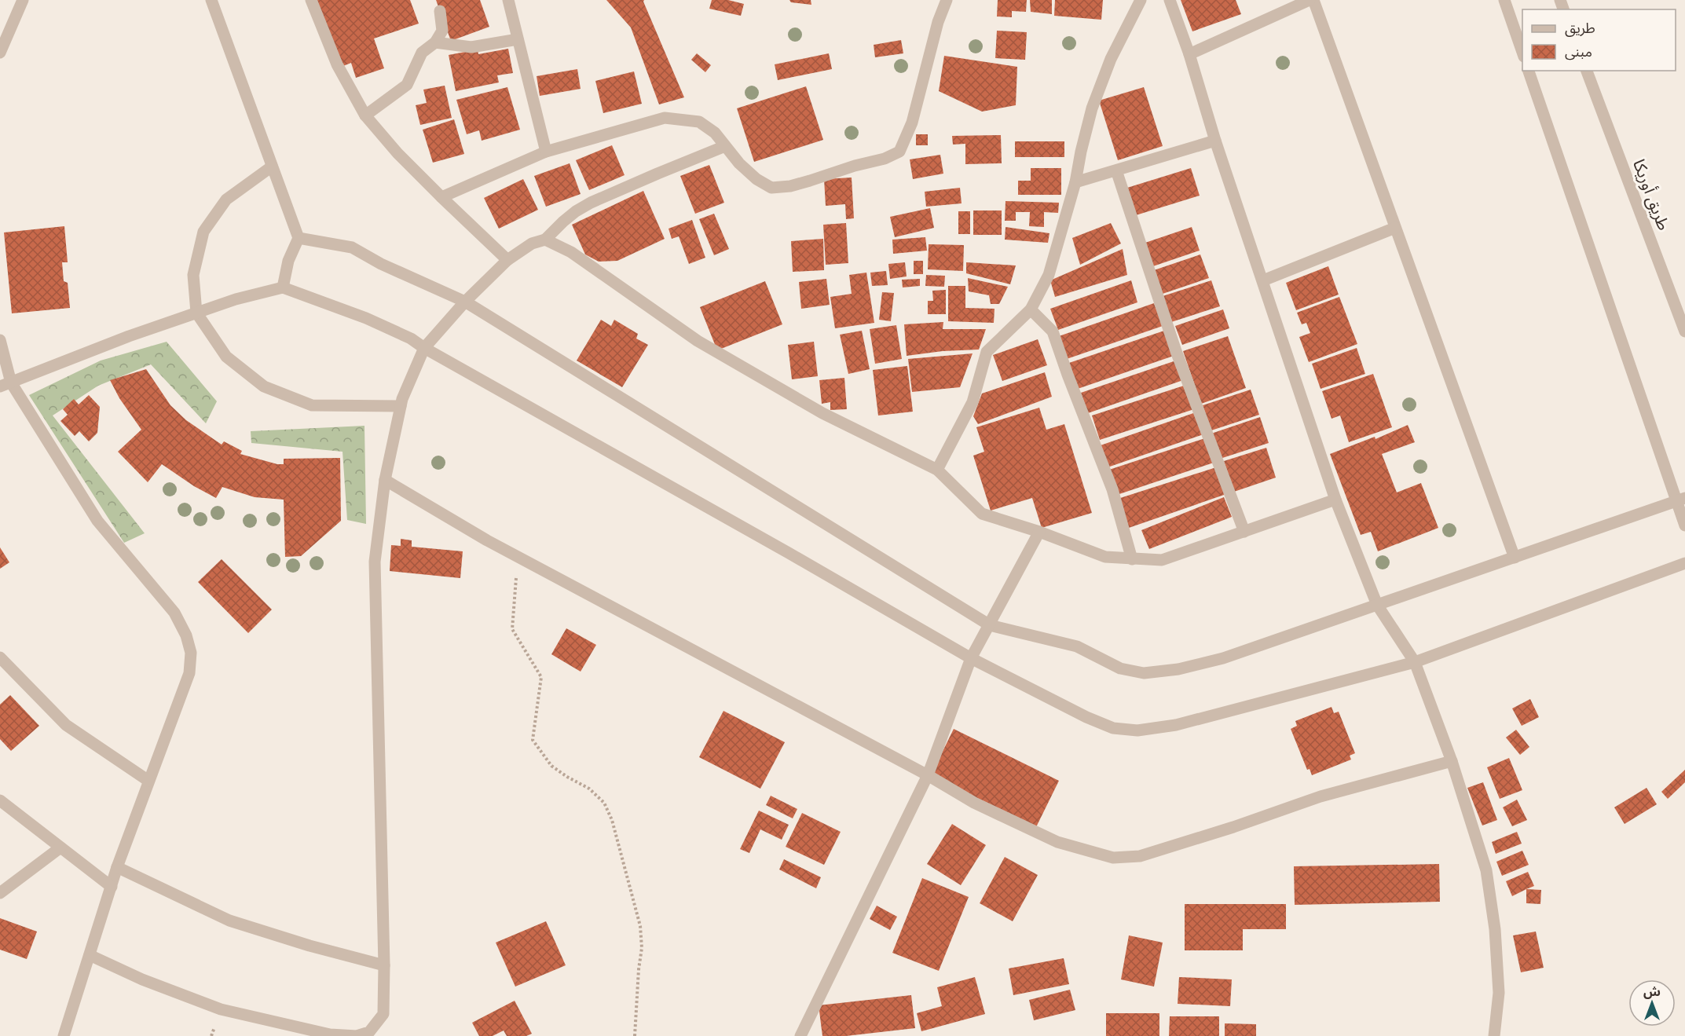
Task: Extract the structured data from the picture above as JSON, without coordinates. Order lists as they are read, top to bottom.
{
  "streets": {
    "street": ["طريق أوريكا"]
  },
  "legend": ["طريق", "مبنى"],
  "north": "top"
}
